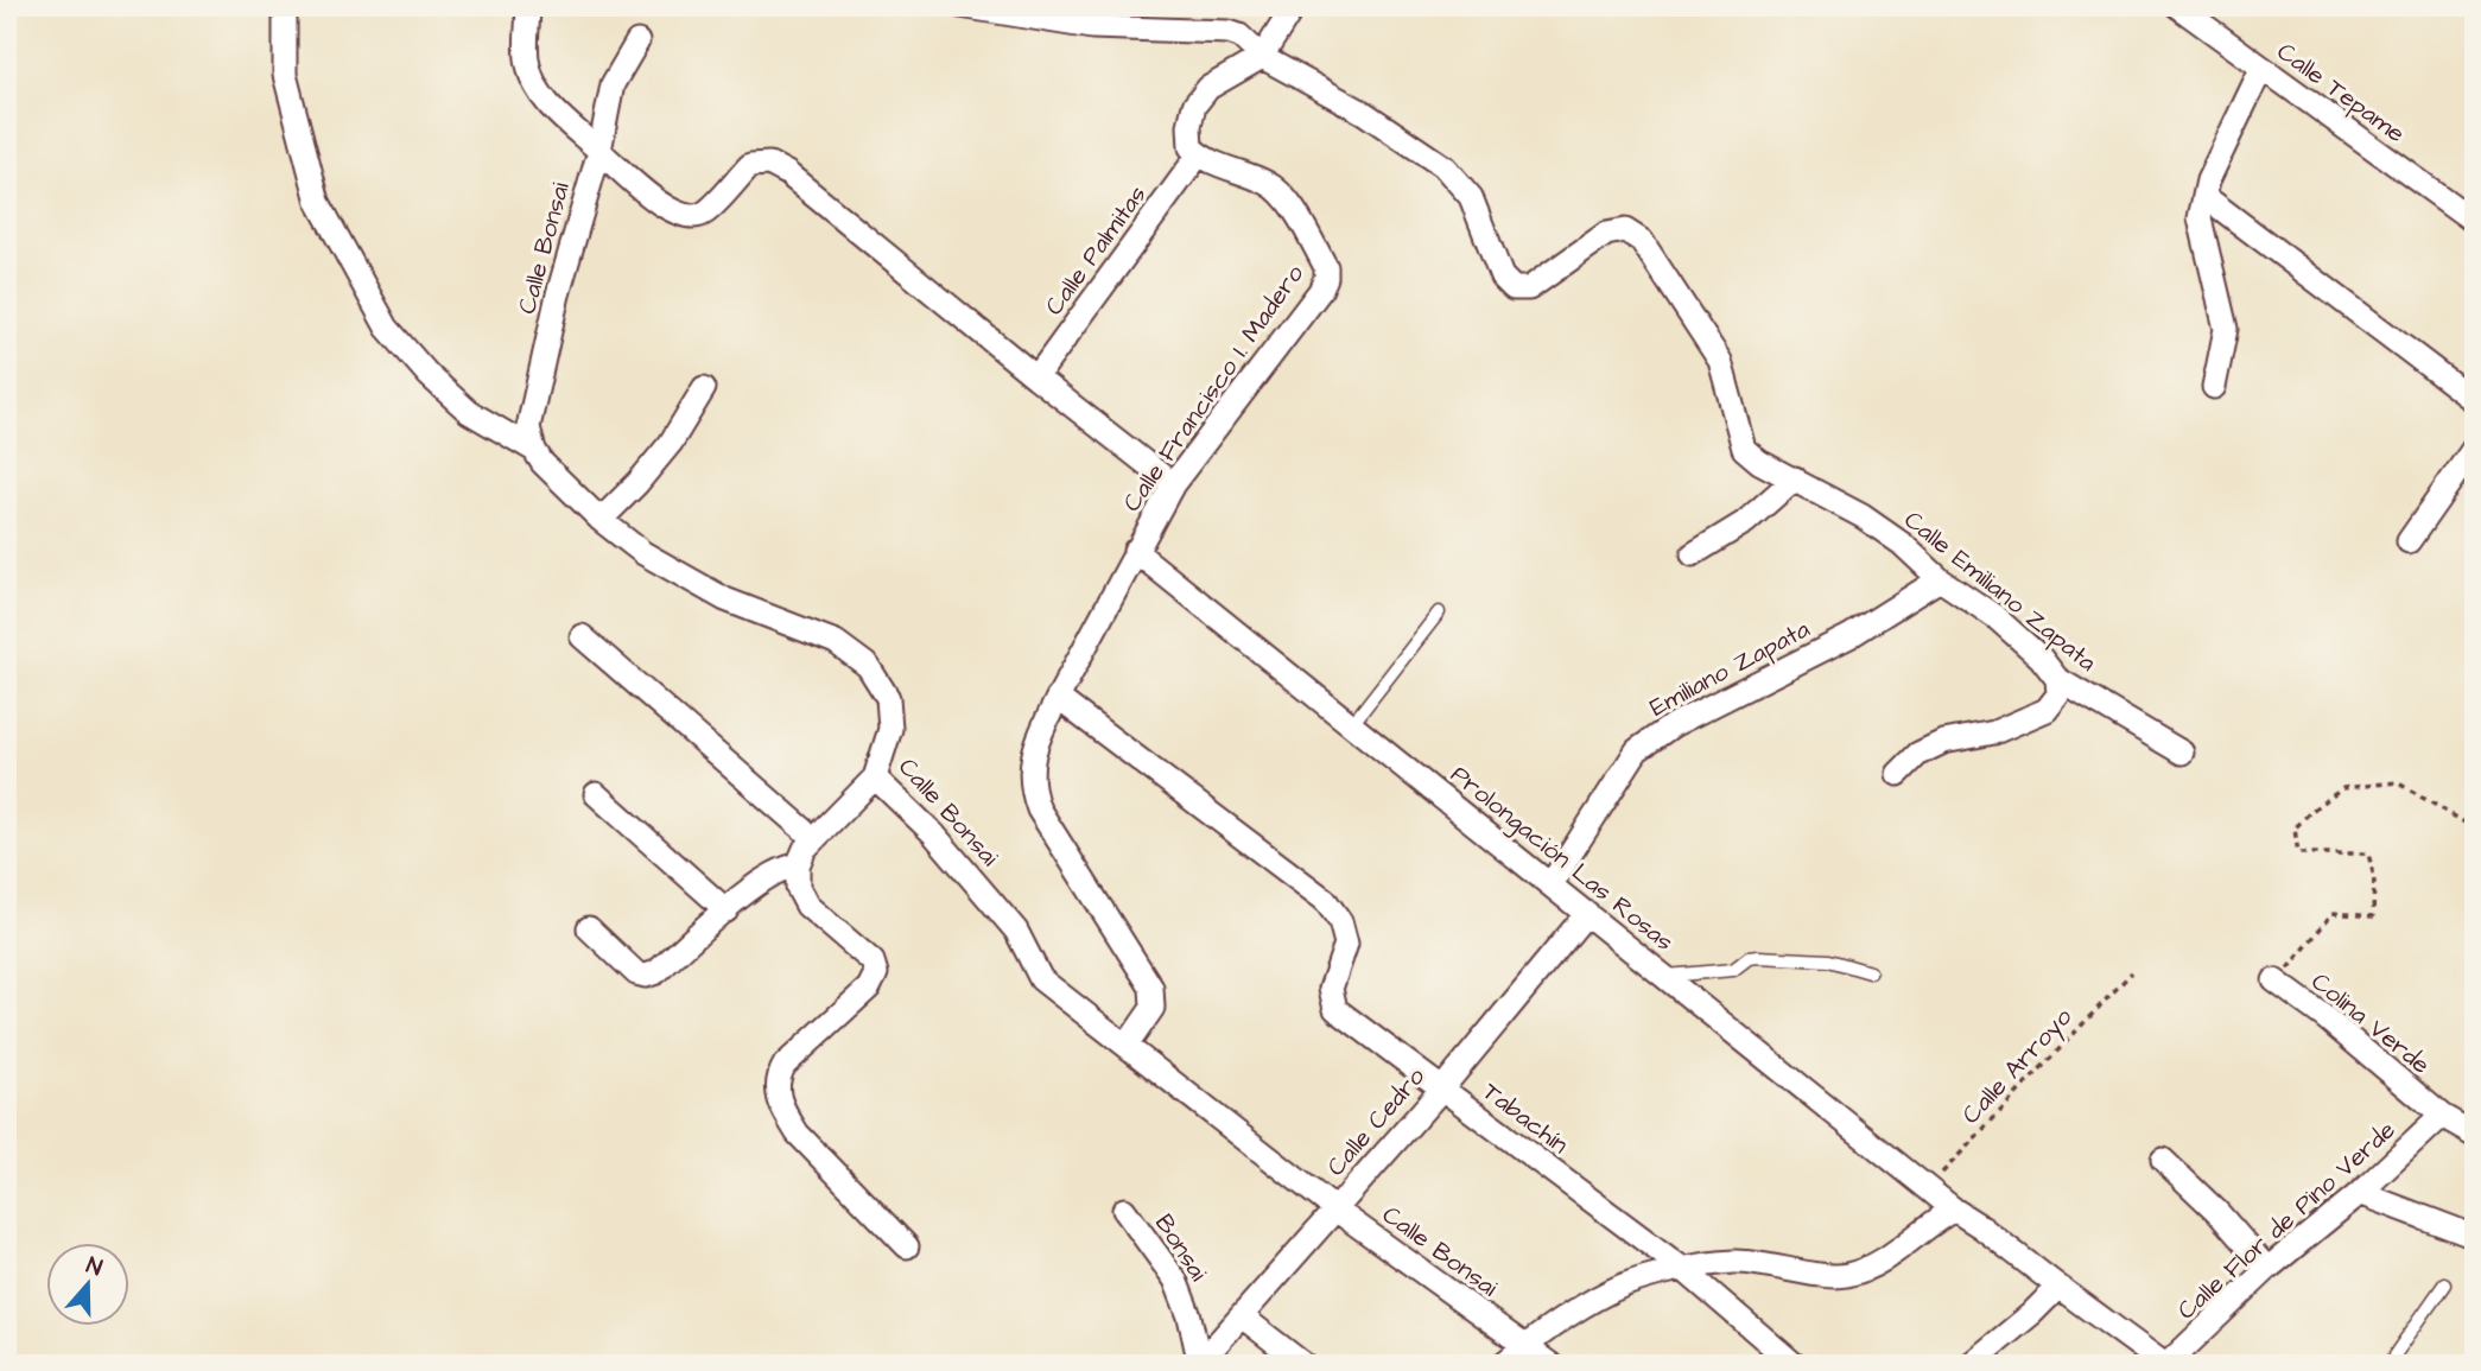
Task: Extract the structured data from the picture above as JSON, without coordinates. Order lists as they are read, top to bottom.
{
  "streets": {
    "street": [
      "Calle Tepame",
      "Calle Bonsai",
      "Calle Palmitas",
      "Calle Francisco I. Madero",
      "Calle Emiliano Zapata",
      "Emiliano Zapata",
      "Prolongación Las Rosas",
      "Colina Verde",
      "Tabachín",
      "Calle Cedro",
      "Calle Flor de Pino Verde",
      "Bonsai"
    ],
    "path": ["Calle Arroyo"]
  },
  "crossings": [
    ["Calle Bonsai", "Calle Francisco I. Madero"],
    ["Calle Bonsai", "Calle Cedro"],
    ["Calle Palmitas", "Calle Francisco I. Madero"],
    ["Calle Francisco I. Madero", "Prolongación Las Rosas"],
    ["Calle Francisco I. Madero", "Tabachín"],
    ["Calle Emiliano Zapata", "Emiliano Zapata"],
    ["Emiliano Zapata", "Prolongación Las Rosas"],
    ["Prolongación Las Rosas", "Calle Arroyo"],
    ["Prolongación Las Rosas", "Calle Cedro"],
    ["Prolongación Las Rosas", "Calle Flor de Pino Verde"],
    ["Colina Verde", "Calle Flor de Pino Verde"],
    ["Tabachín", "Calle Cedro"],
    ["Calle Cedro", "Bonsai"]
  ],
  "north": "top"
}
